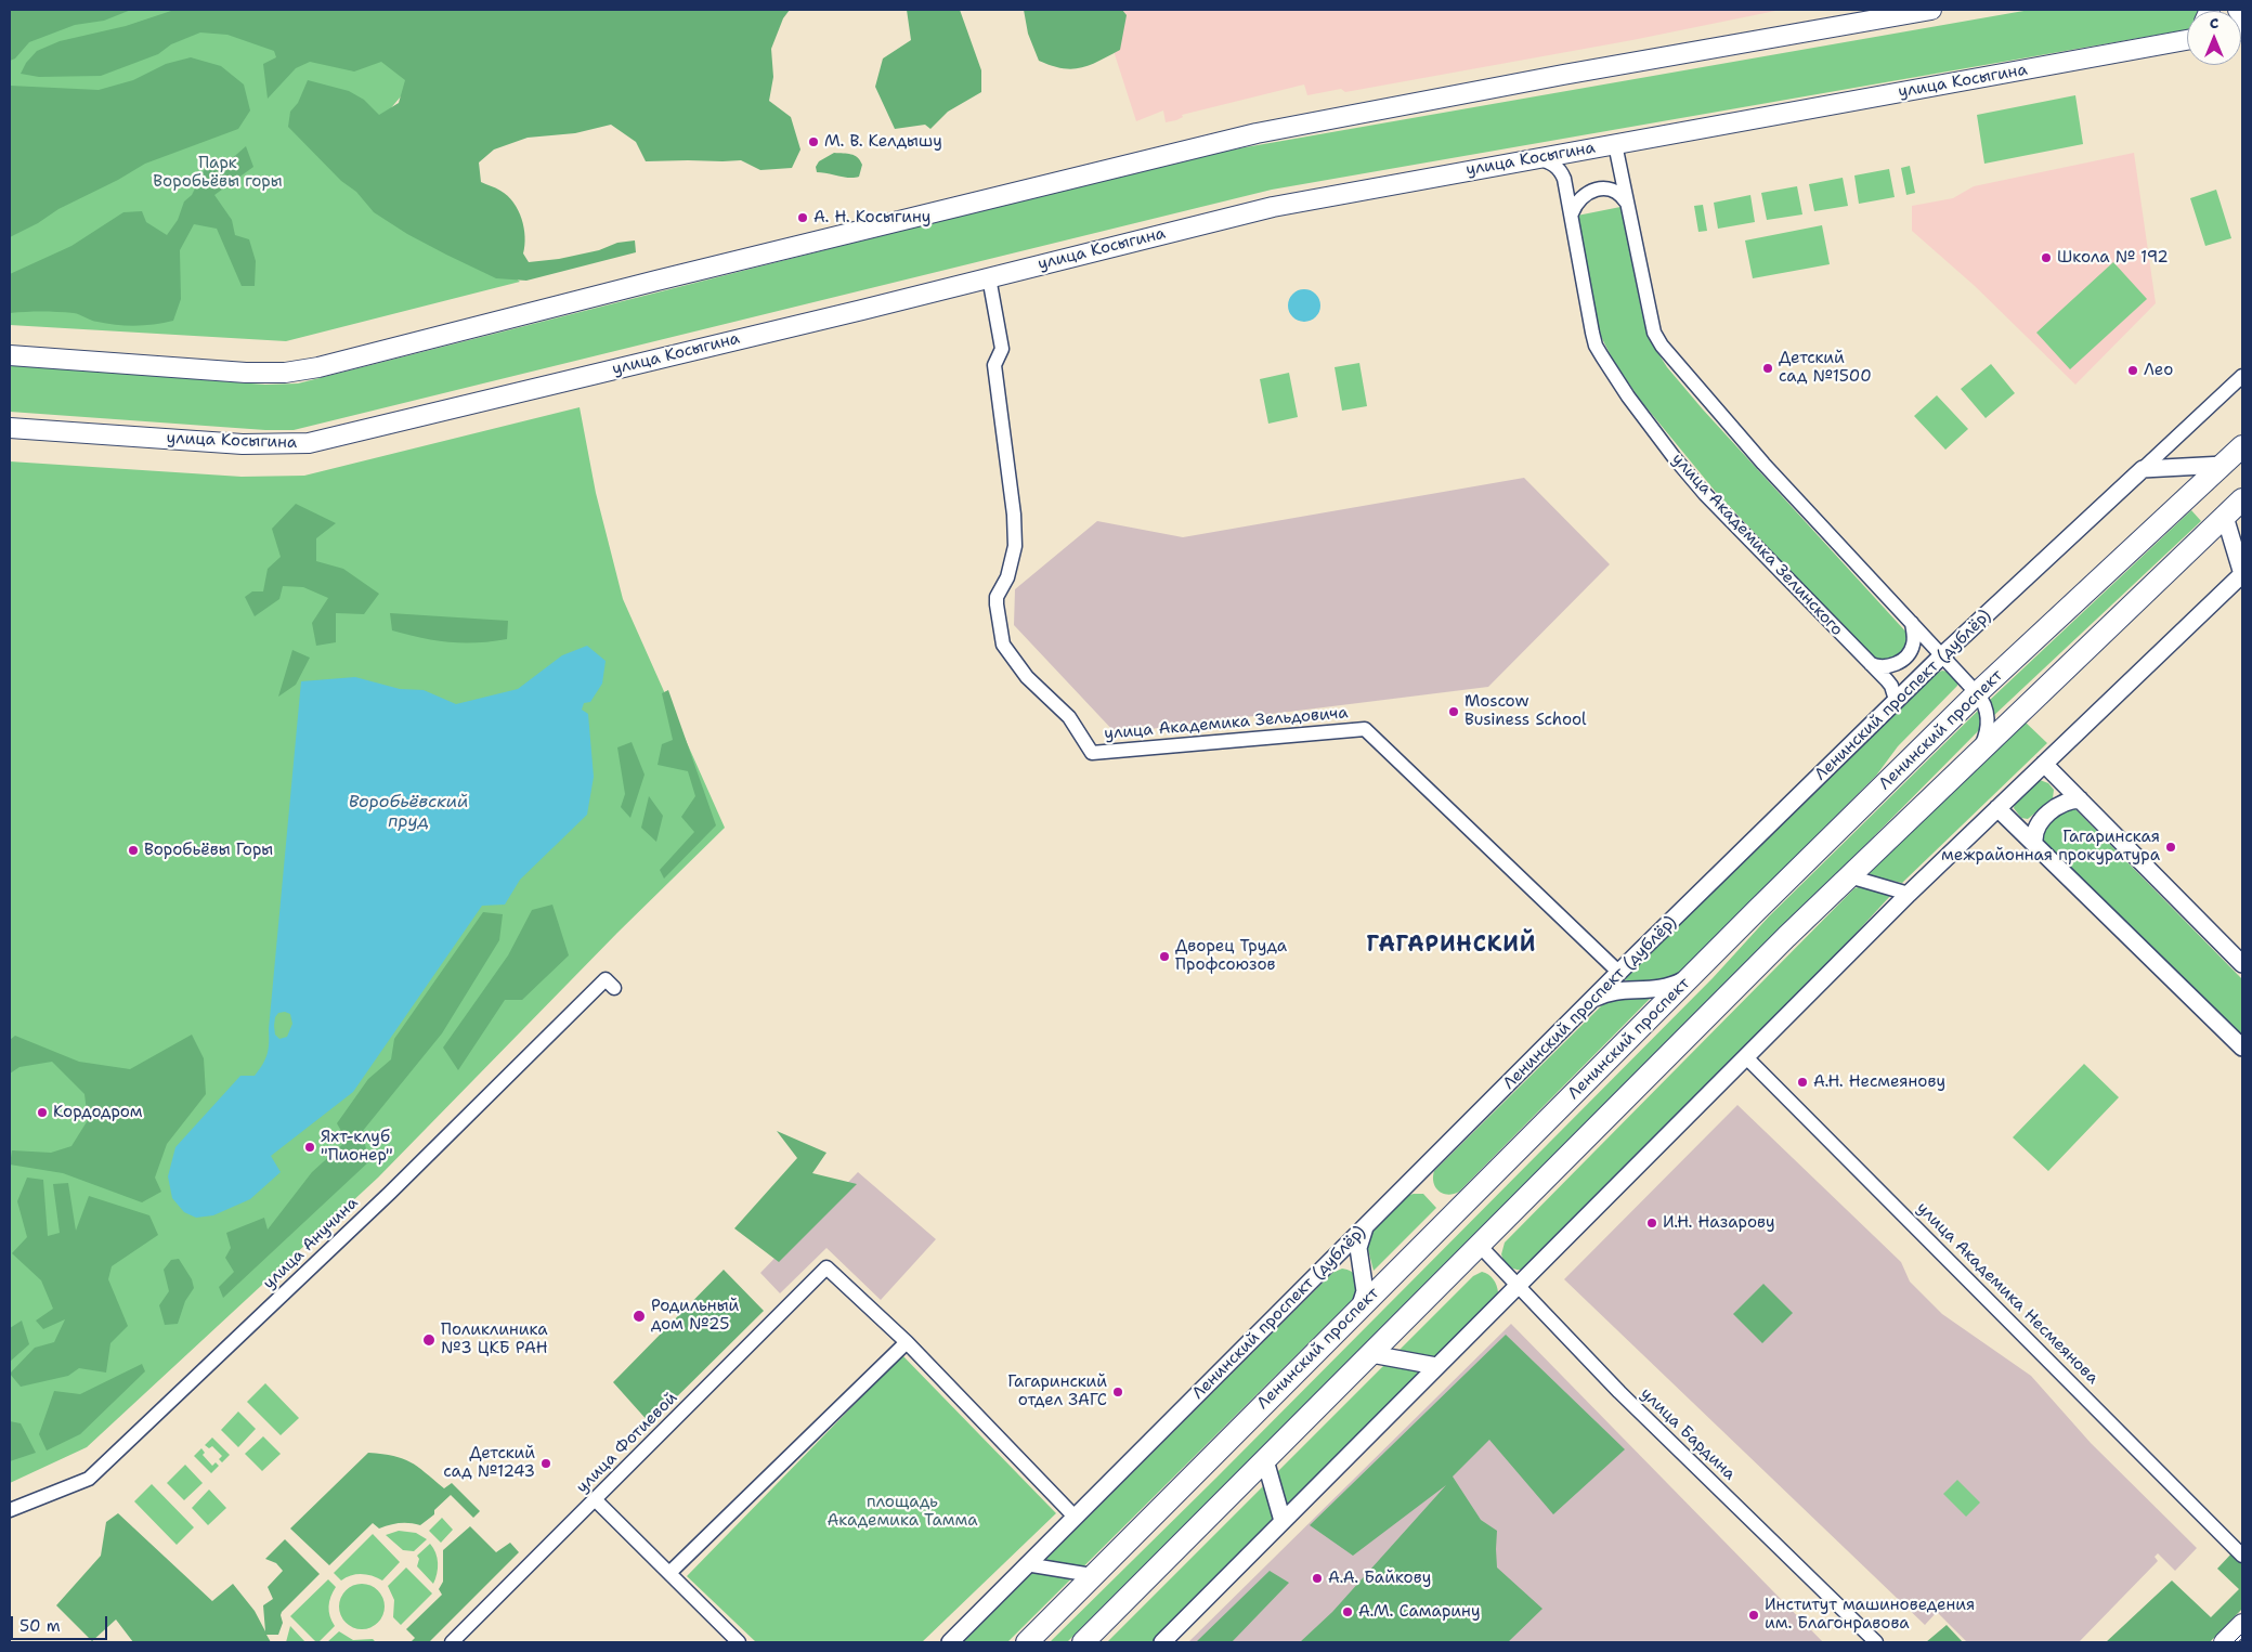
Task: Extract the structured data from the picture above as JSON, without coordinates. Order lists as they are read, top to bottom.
{
  "streets": {
    "main road": ["улица Косыгина", "Ленинский проспект"],
    "street": [
      "улица Академика Зелинского",
      "Ленинский проспект (дублёр)",
      "улица Академика Зельдовича",
      "улица Анучина",
      "улица Академика Несмеянова",
      "улица Бардина",
      "улица Фотиевой"
    ]
  },
  "crossings": [
    ["улица Косыгина", "улица Академика Зелинского"],
    ["улица Косыгина", "улица Академика Зельдовича"],
    ["улица Академика Зелинского", "Ленинский проспект (дублёр)"],
    ["Ленинский проспект (дублёр)", "улица Академика Зельдовича"]
  ],
  "districts": ["ГАГАРИНСКИЙ"],
  "water": ["Воробьёвский пруд"],
  "parks": ["Парк Воробьёвы горы", "площадь Академика Тамма"],
  "places": [
    "М. В. Келдышу",
    "А. Н. Косыгину",
    "Школа № 192",
    "Детский сад №1500",
    "Лео",
    "Moscow Business School",
    "Гагаринская межрайонная прокуратура",
    "Воробьёвы Горы",
    "Дворец Труда Профсоюзов",
    "А.Н. Несмеянову",
    "Кордодром",
    "Яхт-клуб \"Пионер\"",
    "И.Н. Назарову",
    "Родильный дом №25",
    "Поликлиника №3 ЦКБ РАН",
    "Гагаринский отдел ЗАГС",
    "Детский сад №1243",
    "А.А. Байкову",
    "А.М. Самарину",
    "Институт машиноведения им. Благонравова"
  ],
  "scale_bar": "50 m",
  "north": "top"
}
